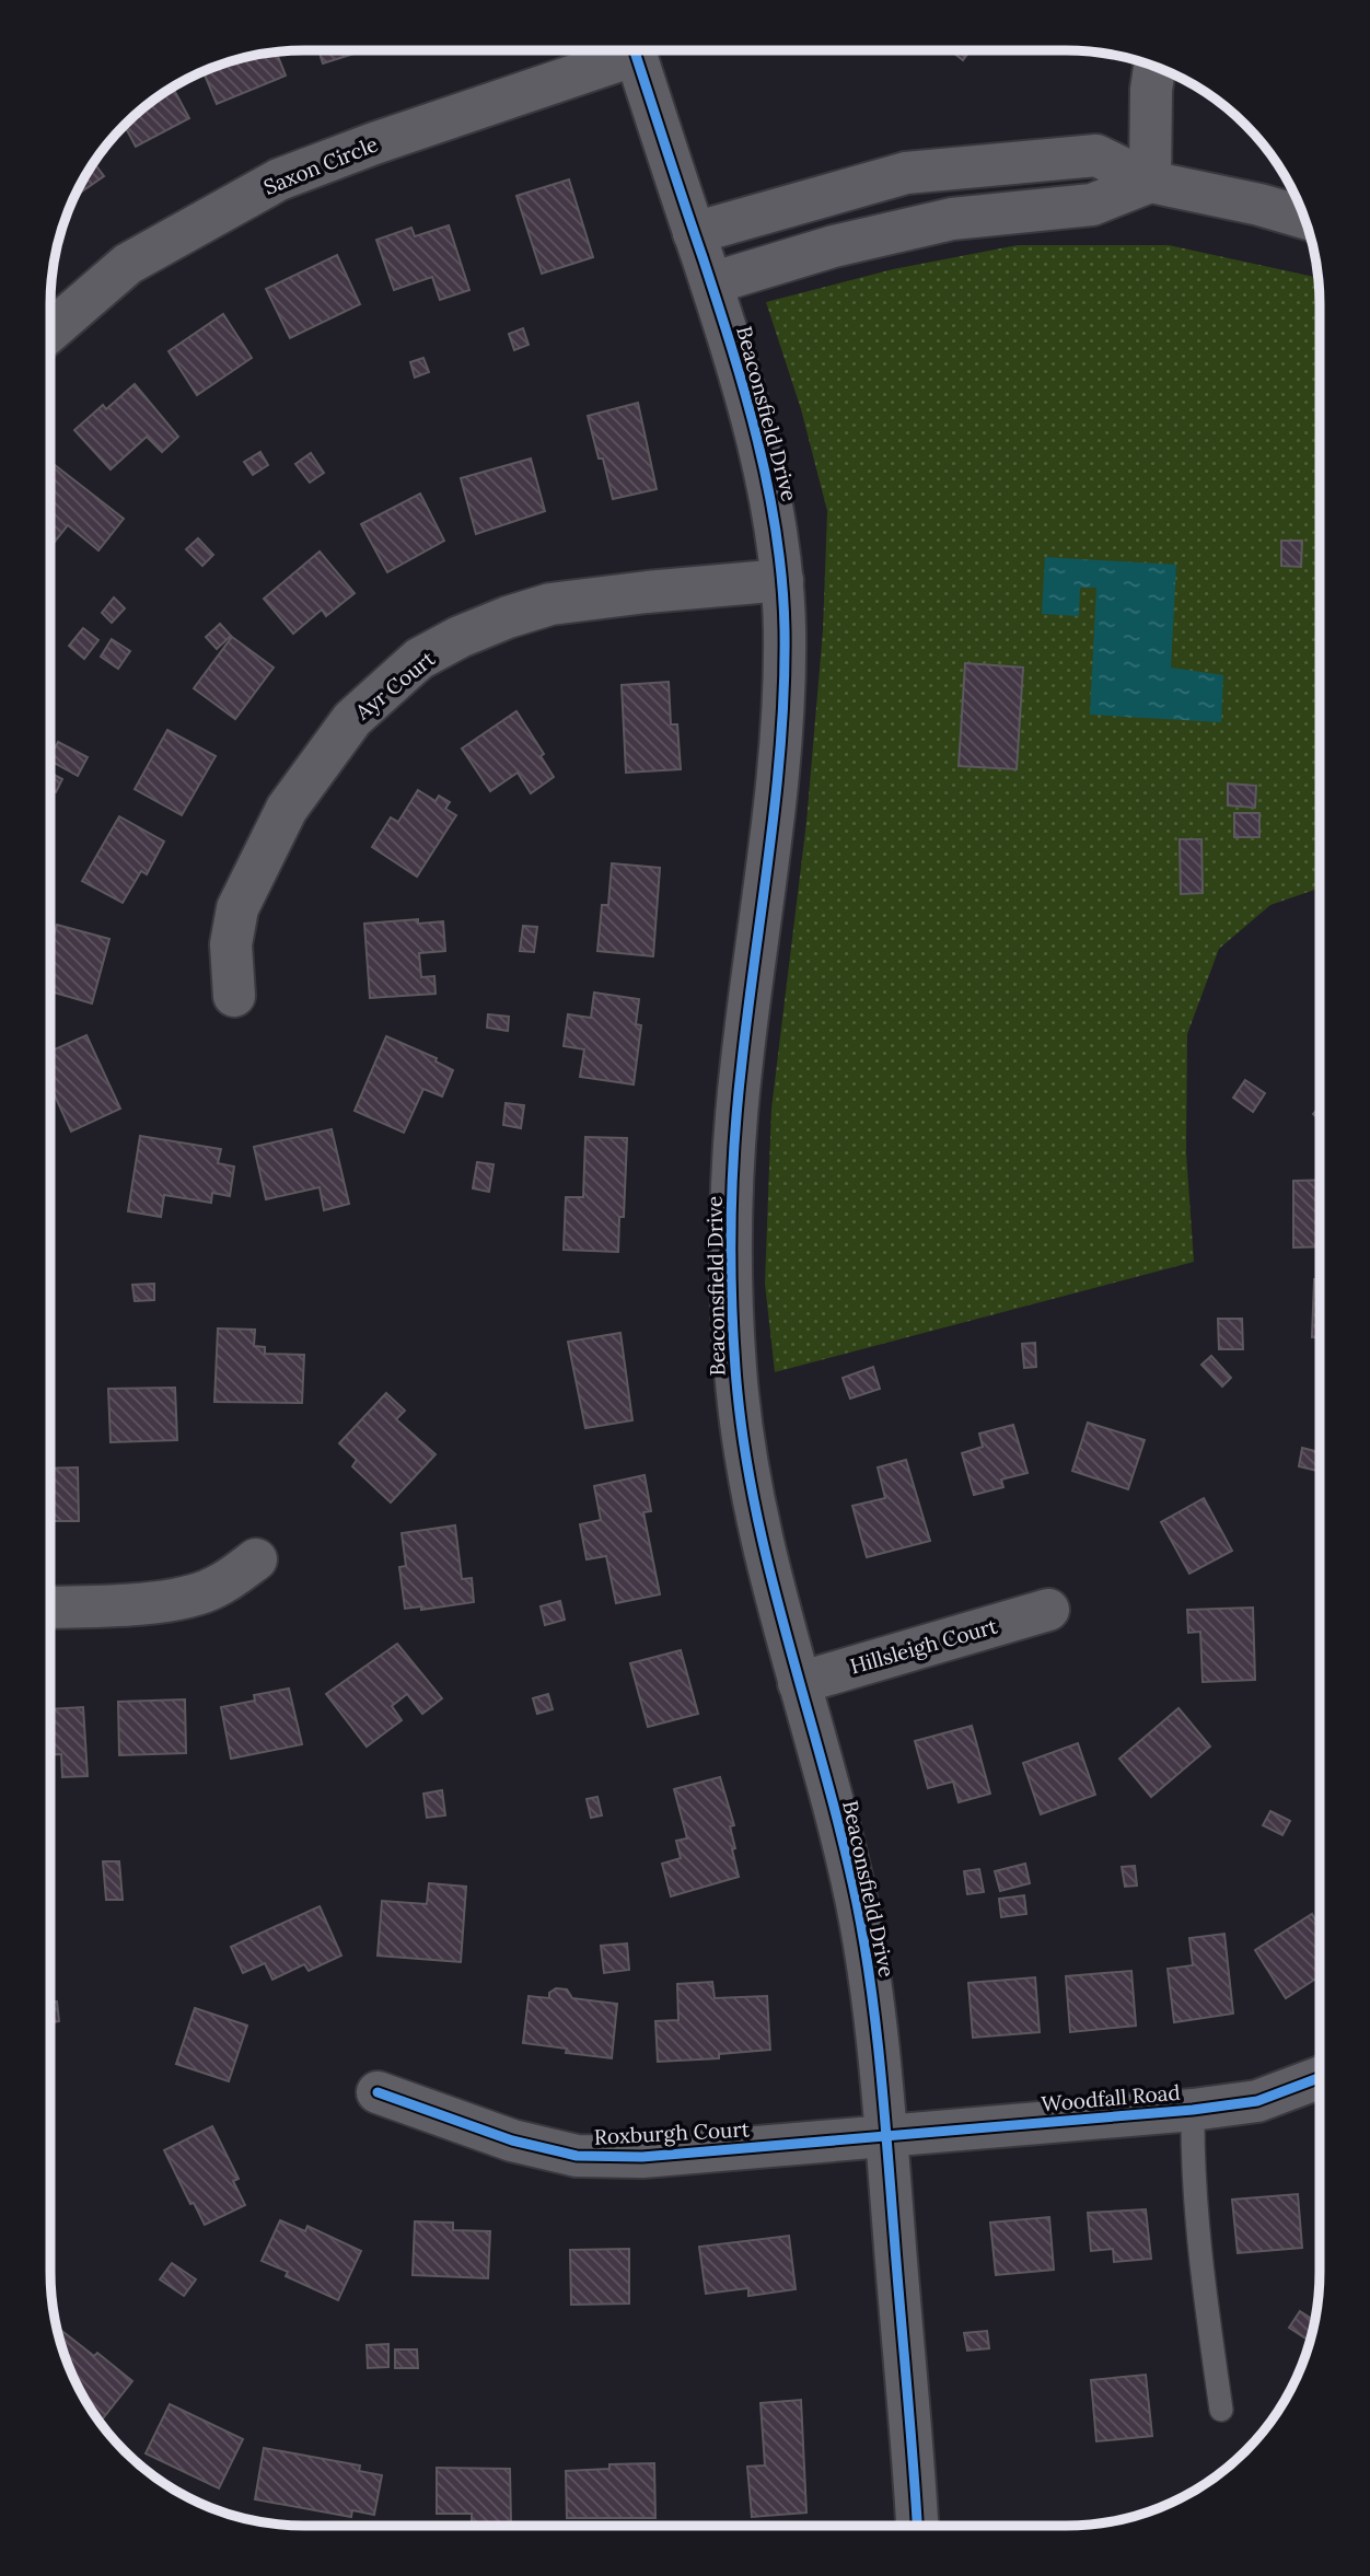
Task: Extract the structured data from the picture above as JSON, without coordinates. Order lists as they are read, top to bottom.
{
  "streets": {
    "street": [
      "Saxon Circle",
      "Beaconsfield Drive",
      "Ayr Court",
      "Hillsleigh Court",
      "Woodfall Road",
      "Roxburgh Court"
    ]
  },
  "crossings": [
    ["Beaconsfield Drive", "Ayr Court"],
    ["Beaconsfield Drive", "Hillsleigh Court"],
    ["Beaconsfield Drive", "Woodfall Road"],
    ["Beaconsfield Drive", "Roxburgh Court"],
    ["Woodfall Road", "Roxburgh Court"]
  ]
}
